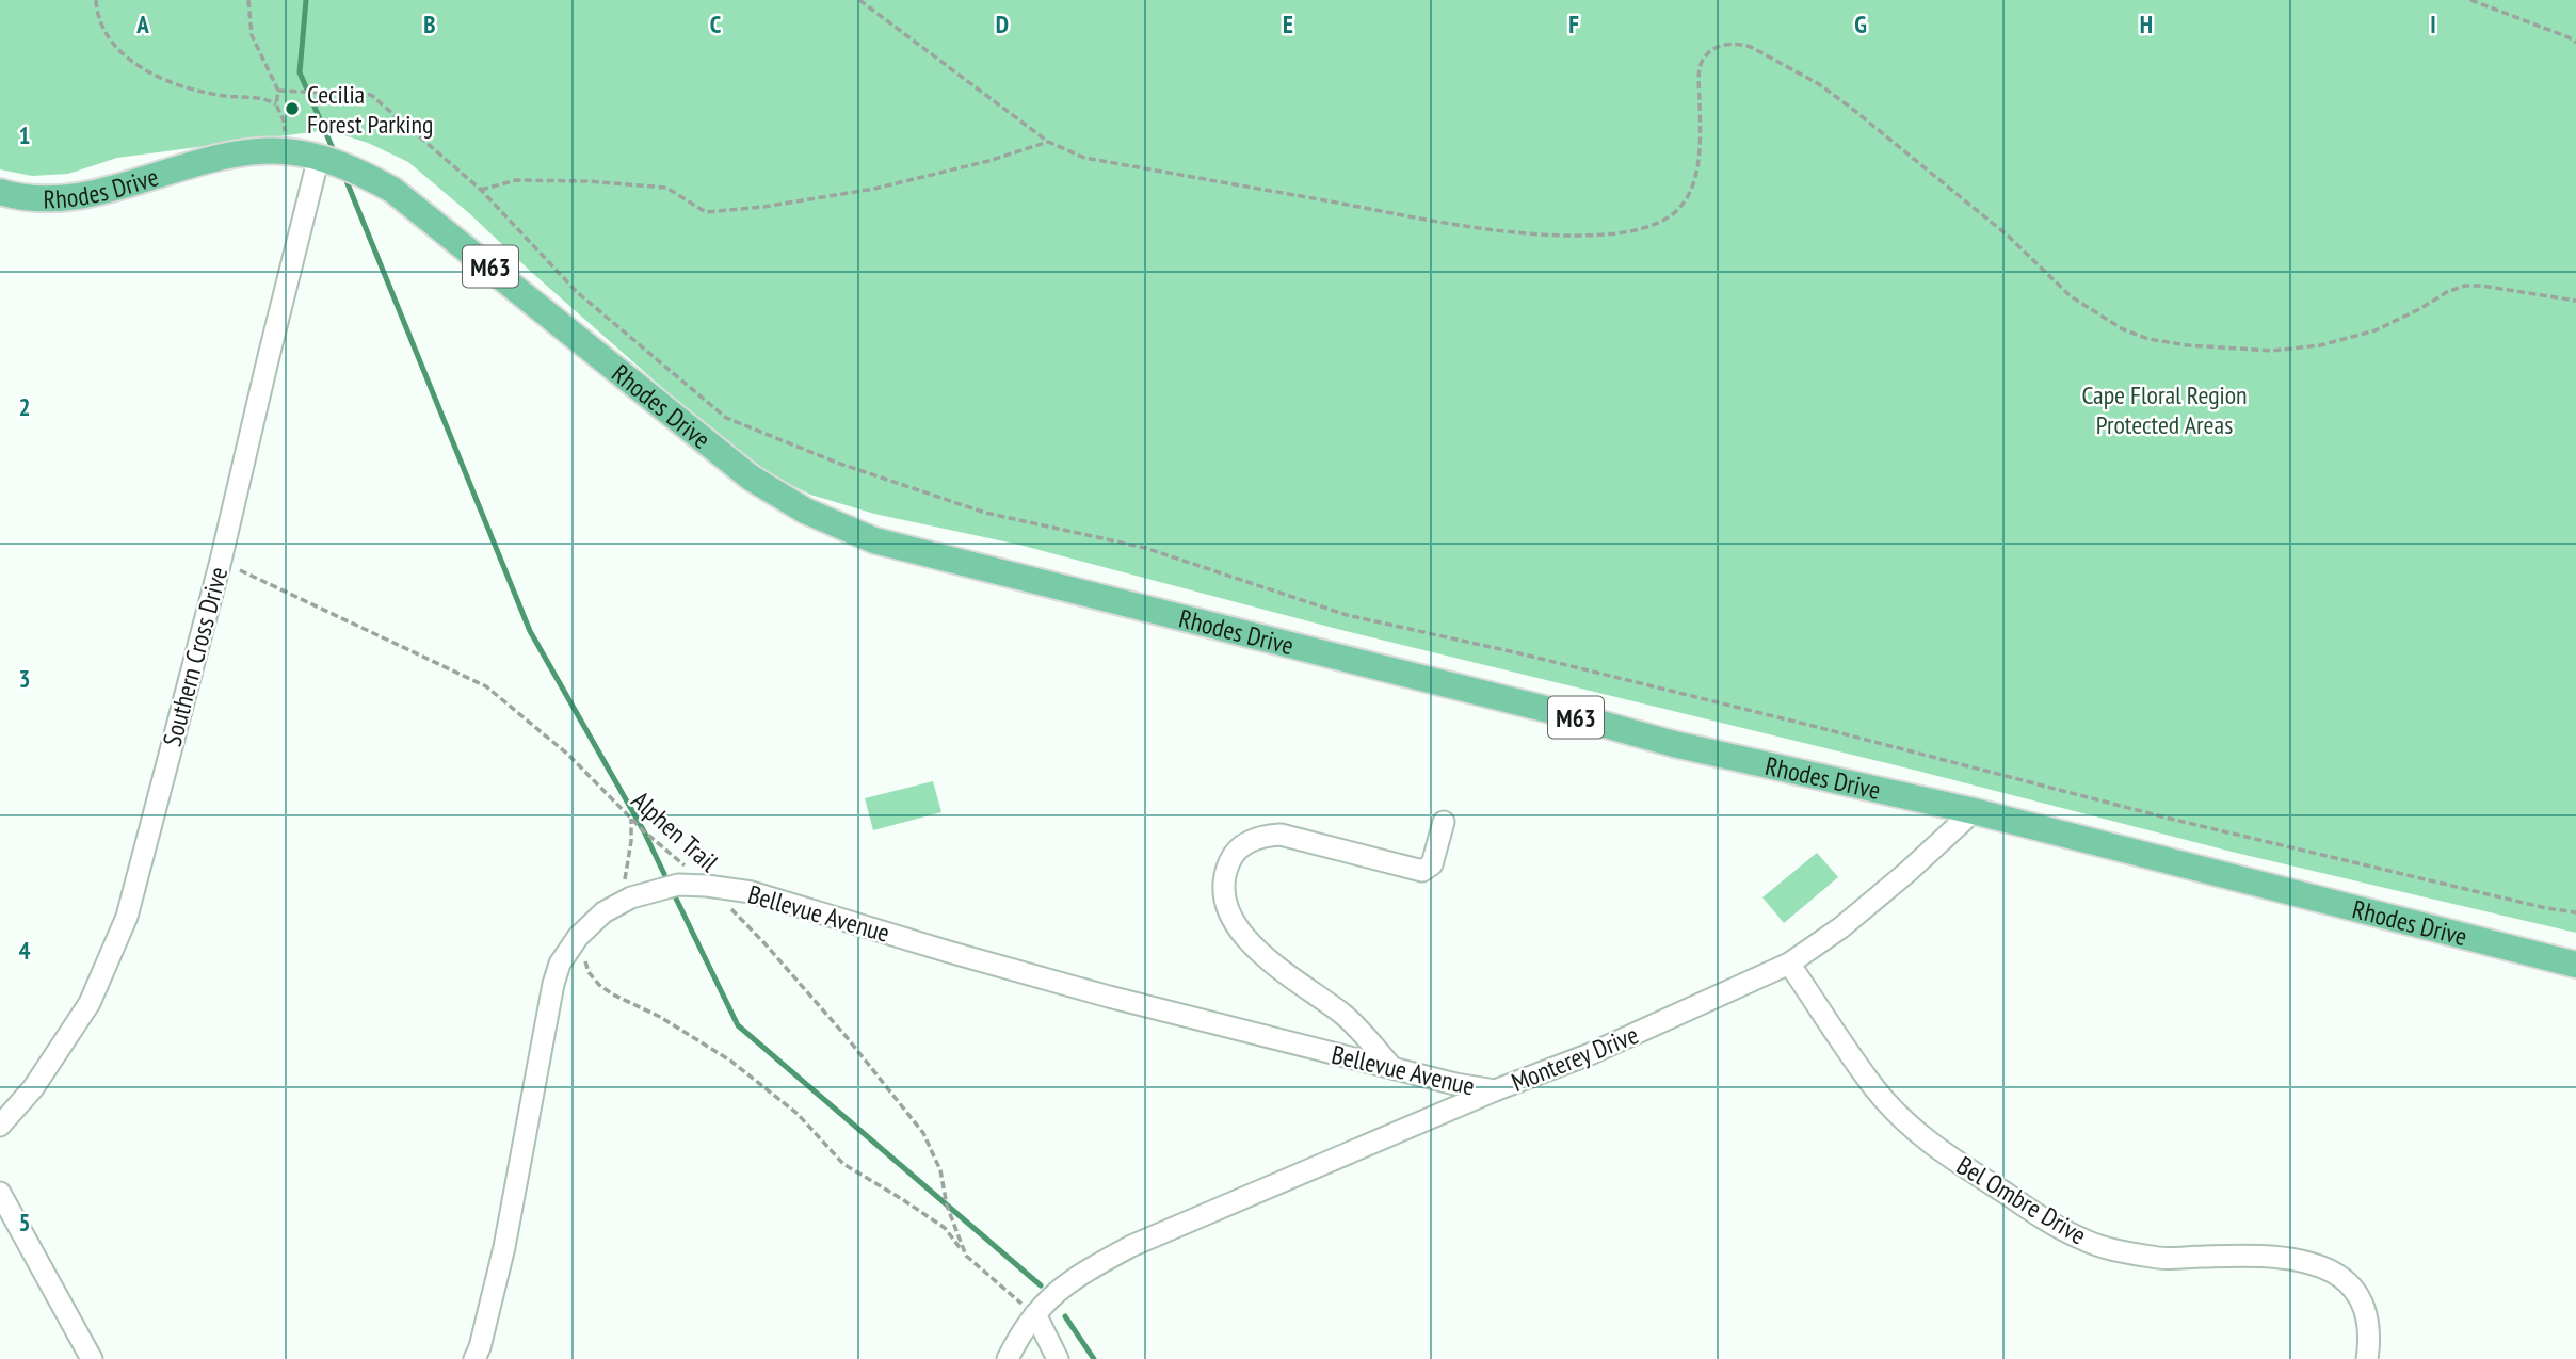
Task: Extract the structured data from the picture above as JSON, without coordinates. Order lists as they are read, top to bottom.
{
  "streets": {
    "main road": ["Rhodes Drive", "M63"],
    "street": [
      "Southern Cross Drive",
      "Bellevue Avenue",
      "Monterey Drive",
      "Bel Ombre Drive"
    ],
    "path": ["Alphen Trail"]
  },
  "crossings": [
    ["Rhodes Drive", "Southern Cross Drive"],
    ["Rhodes Drive", "Monterey Drive"],
    ["Southern Cross Drive", "Alphen Trail"],
    ["Alphen Trail", "Bellevue Avenue"],
    ["Alphen Trail", "Monterey Drive"],
    ["Bellevue Avenue", "Monterey Drive"],
    ["Monterey Drive", "Bel Ombre Drive"]
  ],
  "parks": ["Cape Floral Region Protected Areas"],
  "places": ["Cecilia Forest Parking"],
  "grid": {
    "columns": [
      "A",
      "B",
      "C",
      "D",
      "E",
      "F",
      "G",
      "H",
      "I"
    ],
    "rows": [
      "1",
      "2",
      "3",
      "4",
      "5"
    ]
  }
}
